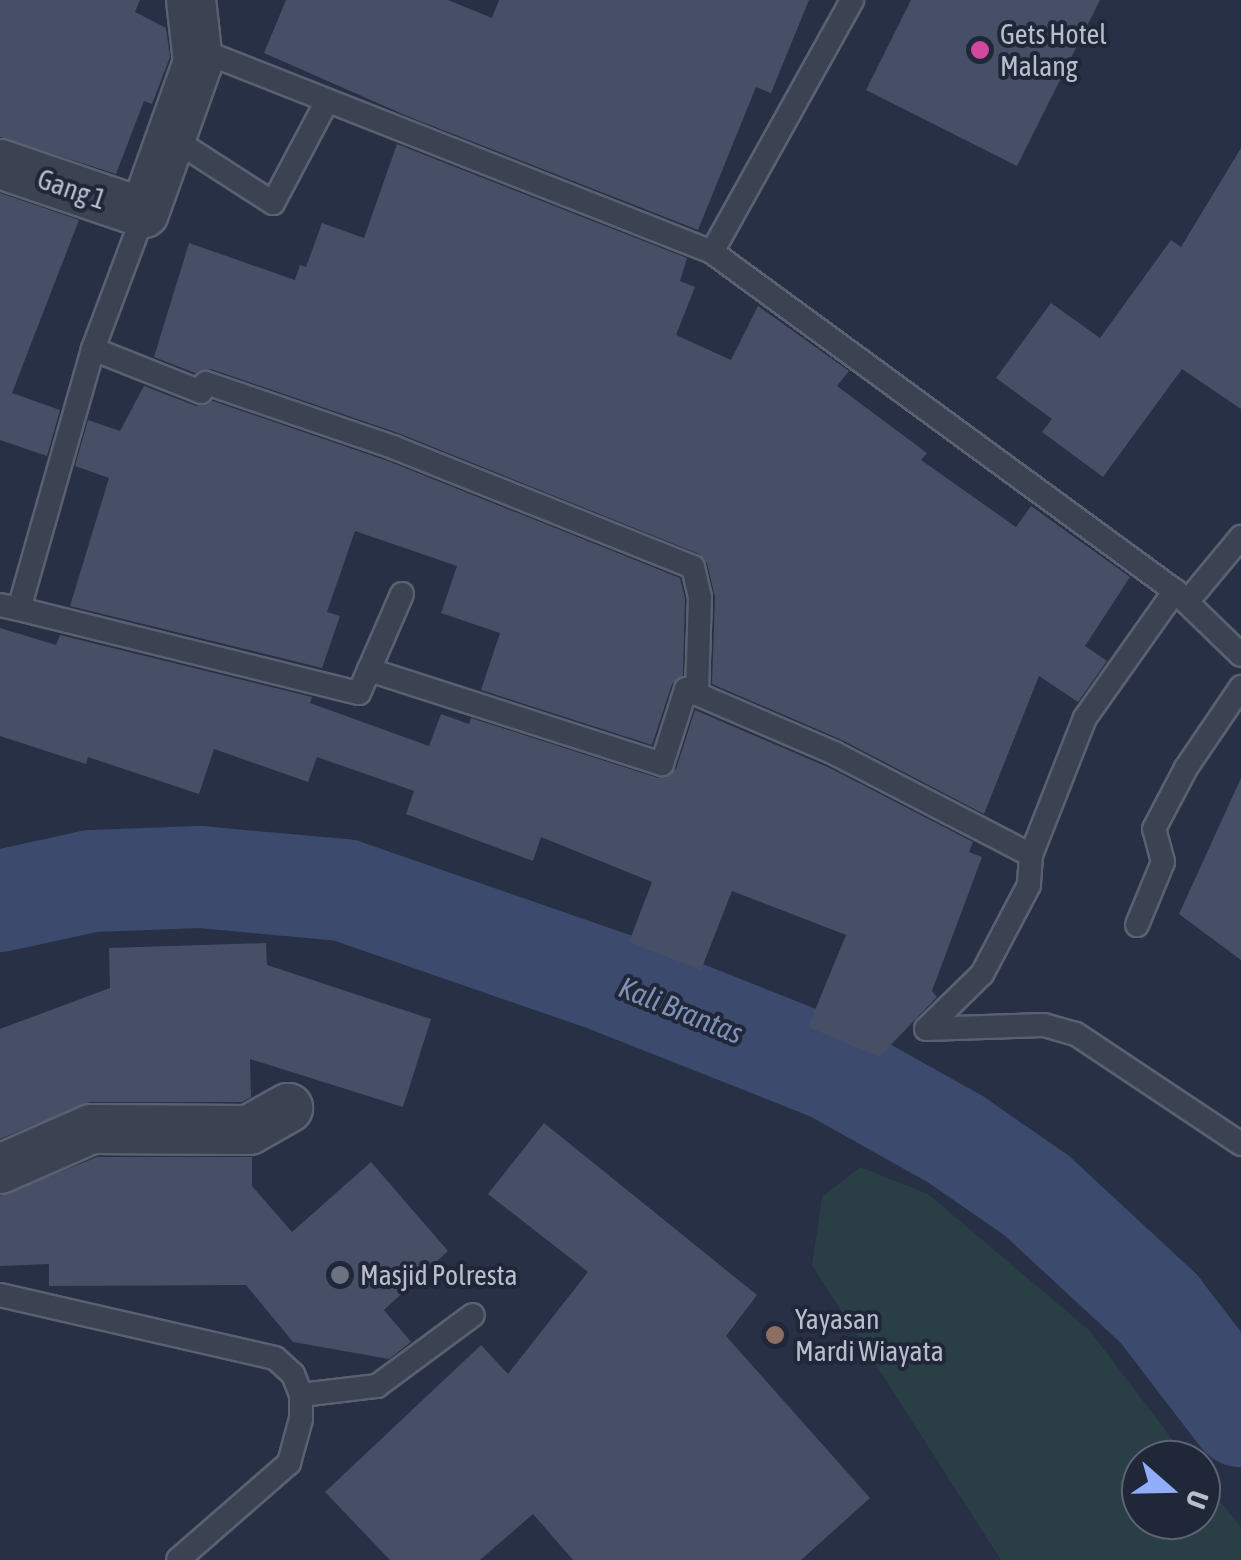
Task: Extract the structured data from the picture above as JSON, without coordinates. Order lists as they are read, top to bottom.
{
  "streets": {
    "street": ["Gang 1"]
  },
  "water": ["Kali Brantas"],
  "places": ["Gets Hotel Malang", "Masjid Polresta", "Yayasan Mardi Wiayata"],
  "north": "right"
}
